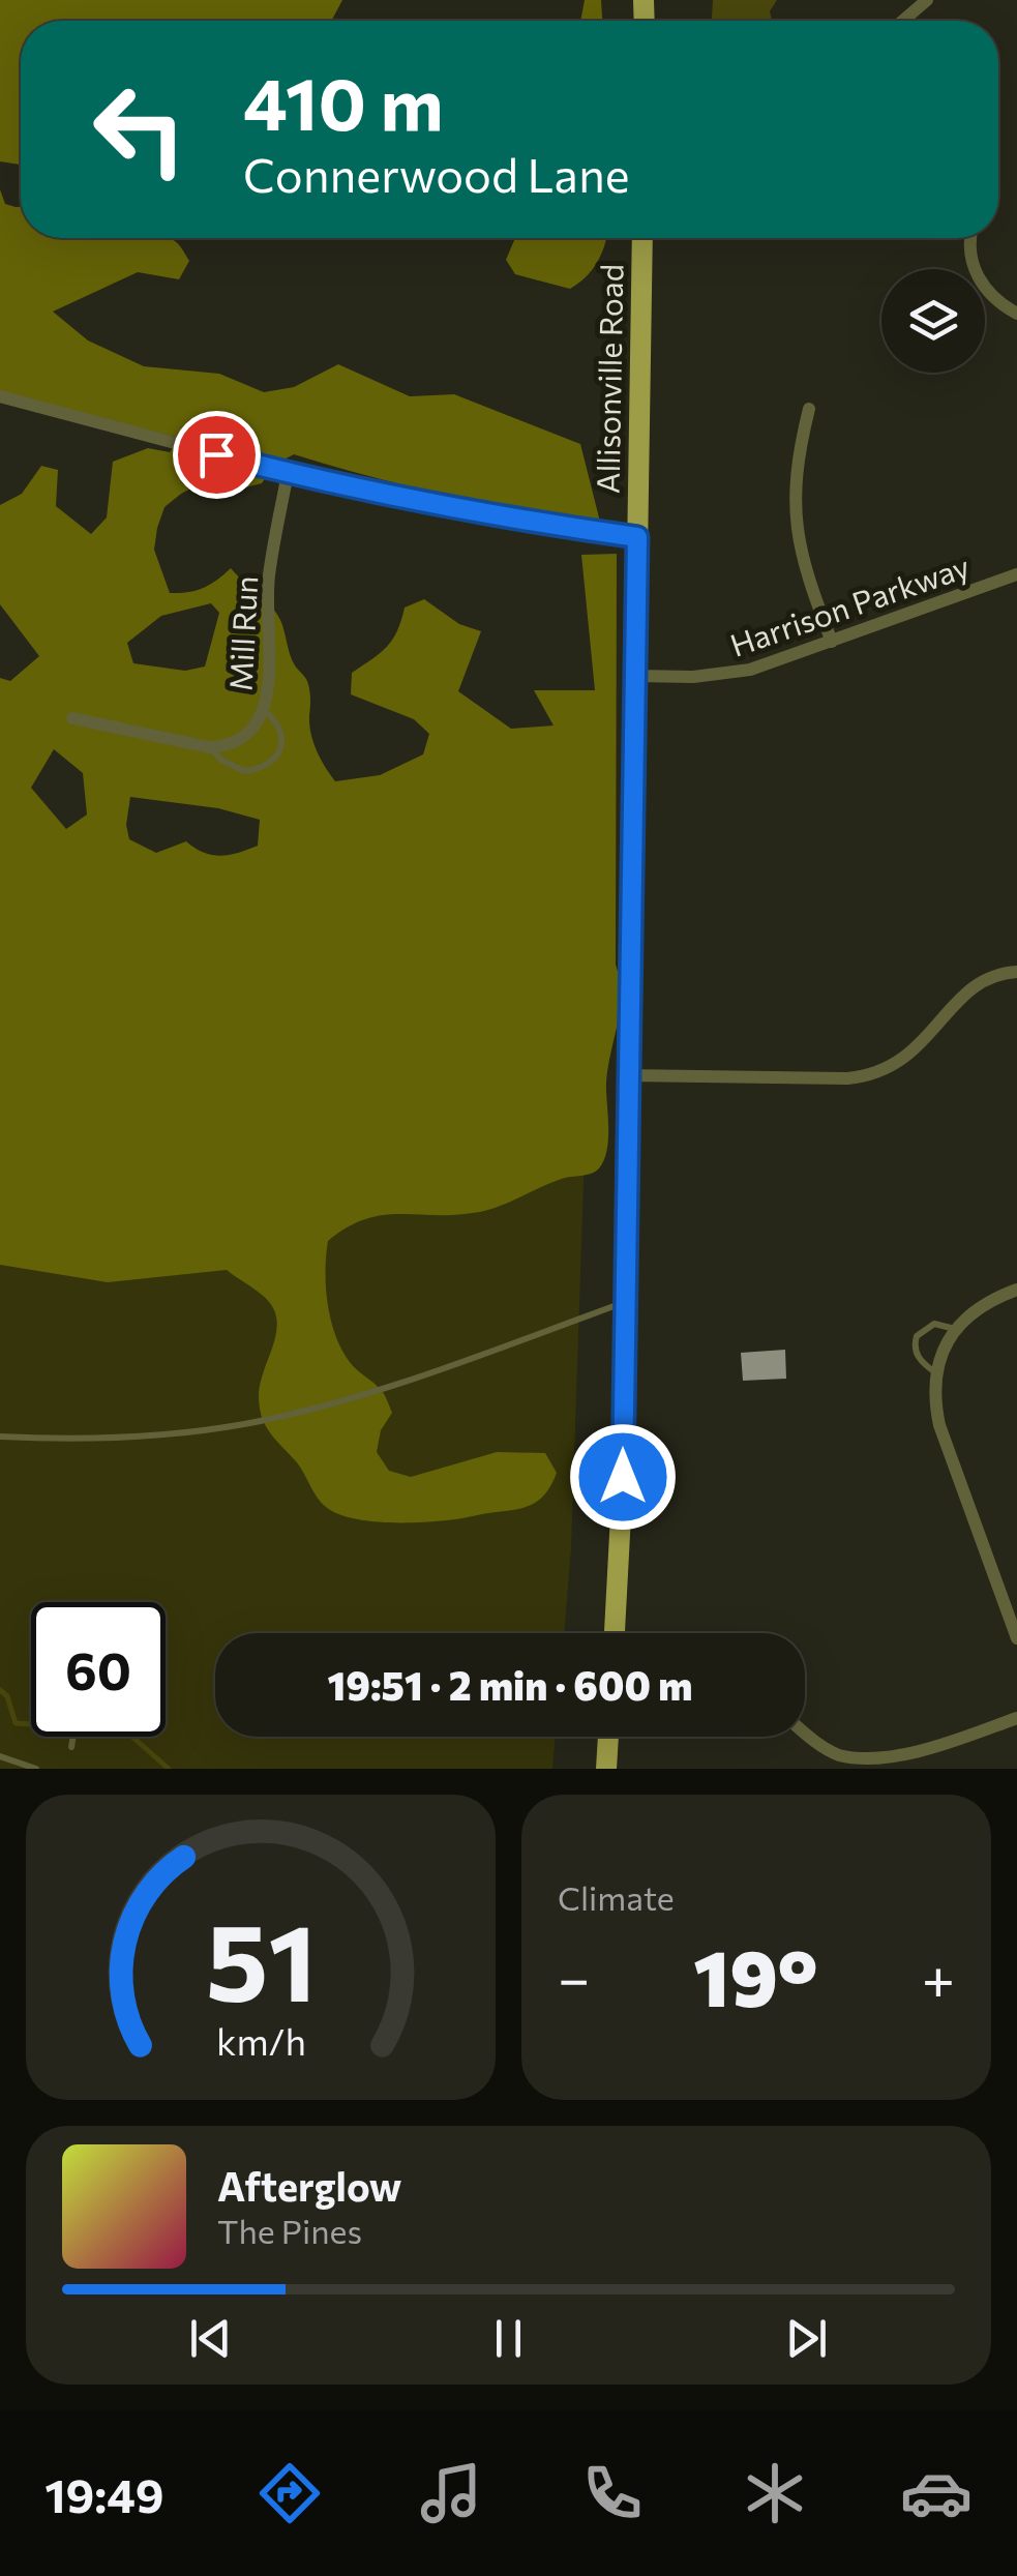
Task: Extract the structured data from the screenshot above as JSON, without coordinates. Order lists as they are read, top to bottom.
{
  "streets": {
    "main road": ["Allisonville Road"],
    "street": ["Harrison Parkway", "Mill Run"]
  },
  "crossings": [
    ["Allisonville Road", "Harrison Parkway"]
  ],
  "page": {
    "turn": ["410 m", "Connerwood Lane"],
    "limit": "60",
    "trip": "19:51 · 2 min · 600 m",
    "tile": "Climate",
    "heat": ["−", "19°", "+"],
    "song": ["Afterglow", "The Pines"],
    "tabs": "19:49",
    "gauge": ["51", "km/h"]
  }
}
